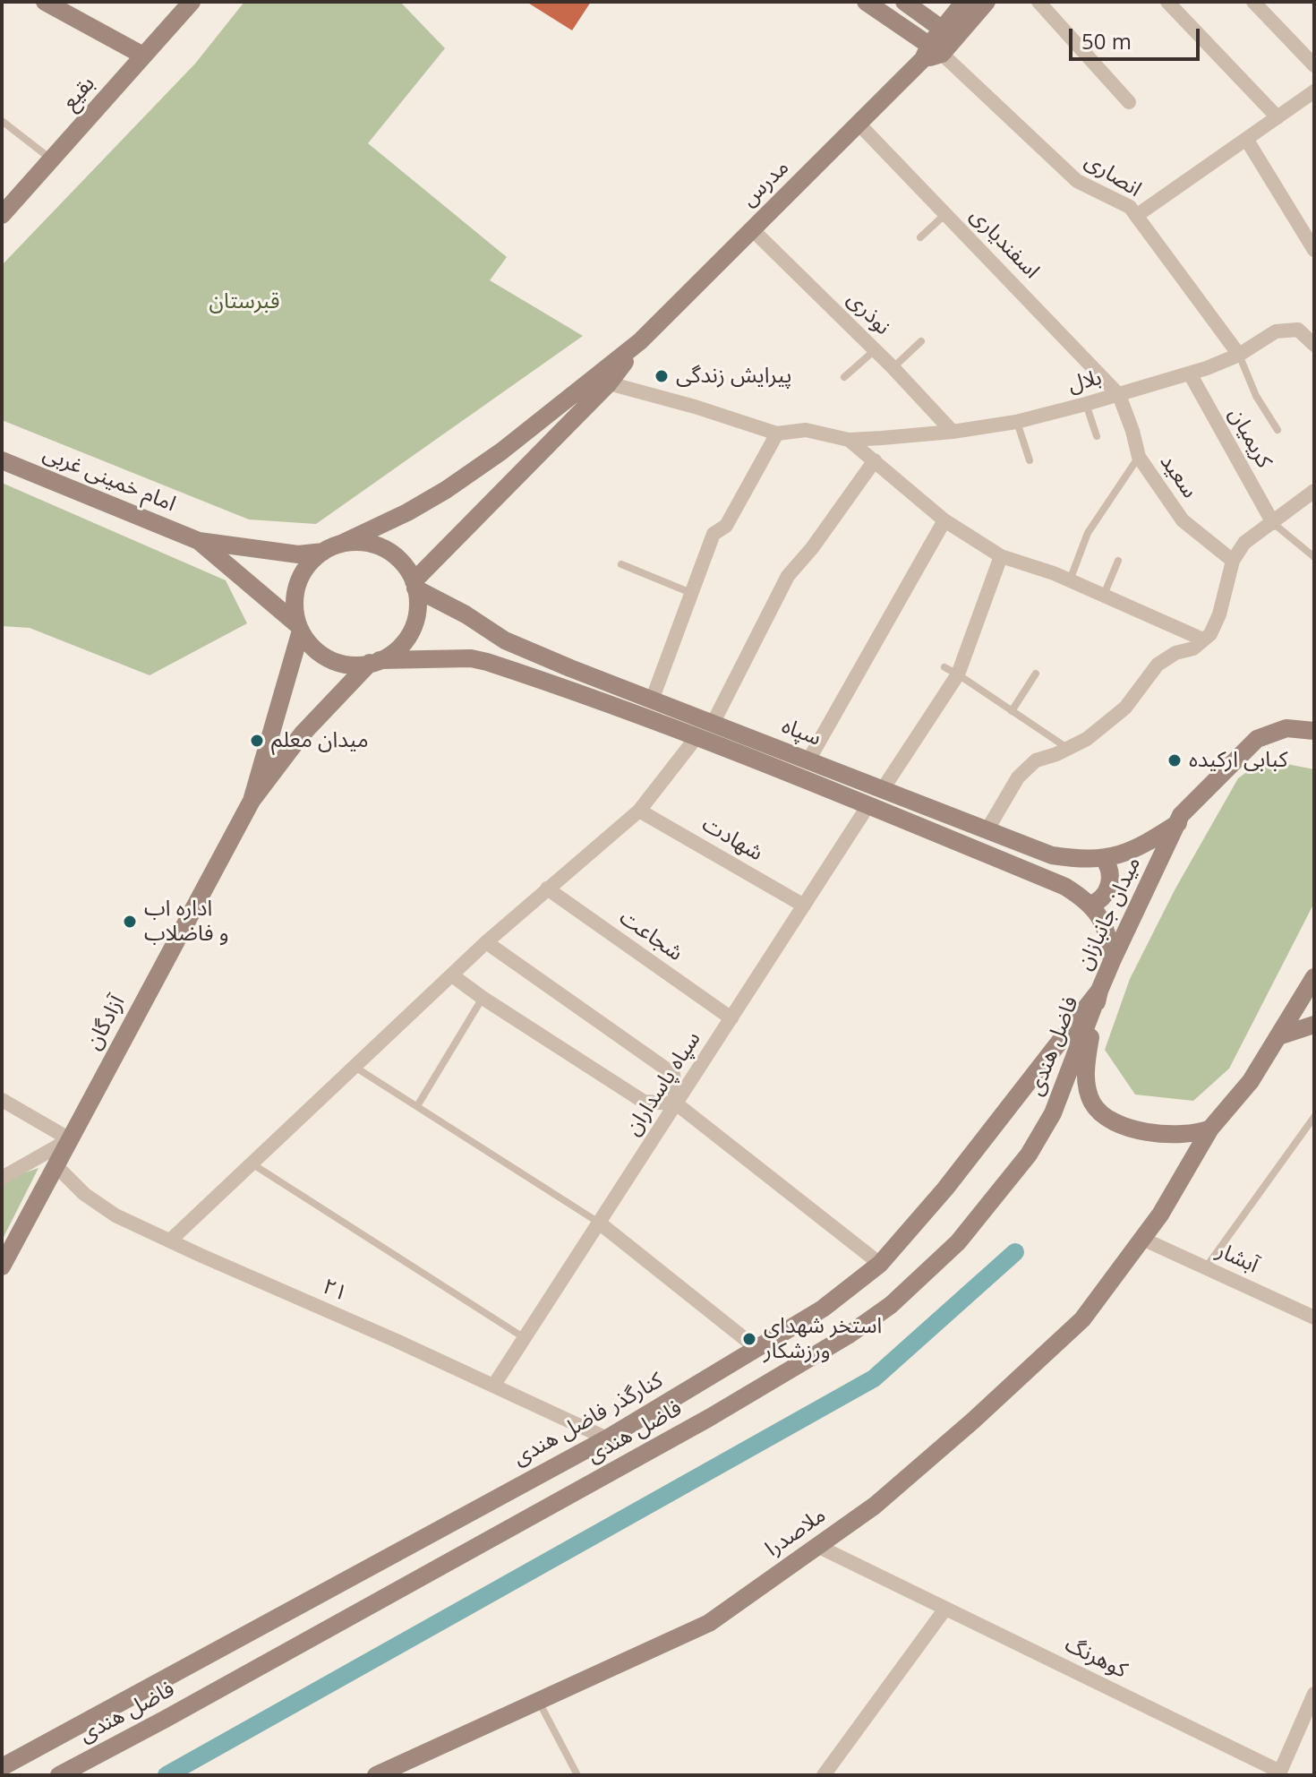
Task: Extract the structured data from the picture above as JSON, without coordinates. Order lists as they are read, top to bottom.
{
  "streets": {
    "main road": [
      "بقیع",
      "مدرس",
      "امام خمینی غربی",
      "سپاه",
      "میدان جانبازان",
      "آزادگان",
      "فاضل هندی",
      "کنارگذر فاضل هندی",
      "ملاصدرا"
    ],
    "street": [
      "انصاری",
      "اسفندیاری",
      "نوذری",
      "بلال",
      "کریمیان",
      "سعید",
      "شهادت",
      "شجاعت",
      "سپاه پاسداران",
      "آبشار",
      "۲۱",
      "کوهرنگ"
    ]
  },
  "crossings": [
    ["انصاری", "مدرس"],
    ["انصاری", "بلال"],
    ["مدرس", "اسفندیاری"],
    ["مدرس", "نوذری"],
    ["مدرس", "بلال"],
    ["مدرس", "امام خمینی غربی"],
    ["مدرس", "سپاه"],
    ["اسفندیاری", "بلال"],
    ["اسفندیاری", "سعید"],
    ["نوذری", "بلال"],
    ["بلال", "کریمیان"],
    ["بلال", "سعید"],
    ["امام خمینی غربی", "سپاه"],
    ["سپاه", "میدان جانبازان"],
    ["سپاه", "سپاه پاسداران"],
    ["شهادت", "سپاه پاسداران"],
    ["میدان جانبازان", "فاضل هندی"],
    ["میدان جانبازان", "کنارگذر فاضل هندی"],
    ["میدان جانبازان", "ملاصدرا"],
    ["شجاعت", "سپاه پاسداران"],
    ["آزادگان", "۲۱"],
    ["فاضل هندی", "کنارگذر فاضل هندی"],
    ["سپاه پاسداران", "۲۱"],
    ["آبشار", "ملاصدرا"],
    ["۲۱", "کنارگذر فاضل هندی"],
    ["ملاصدرا", "کوهرنگ"]
  ],
  "parks": ["قبرستان"],
  "places": [
    "پیرایش زندگی",
    "میدان معلم",
    "کبابی ارکیده",
    "اداره اب و فاضلاب",
    "استخر شهدای ورزشکار"
  ],
  "scale_bar": "50 m"
}
